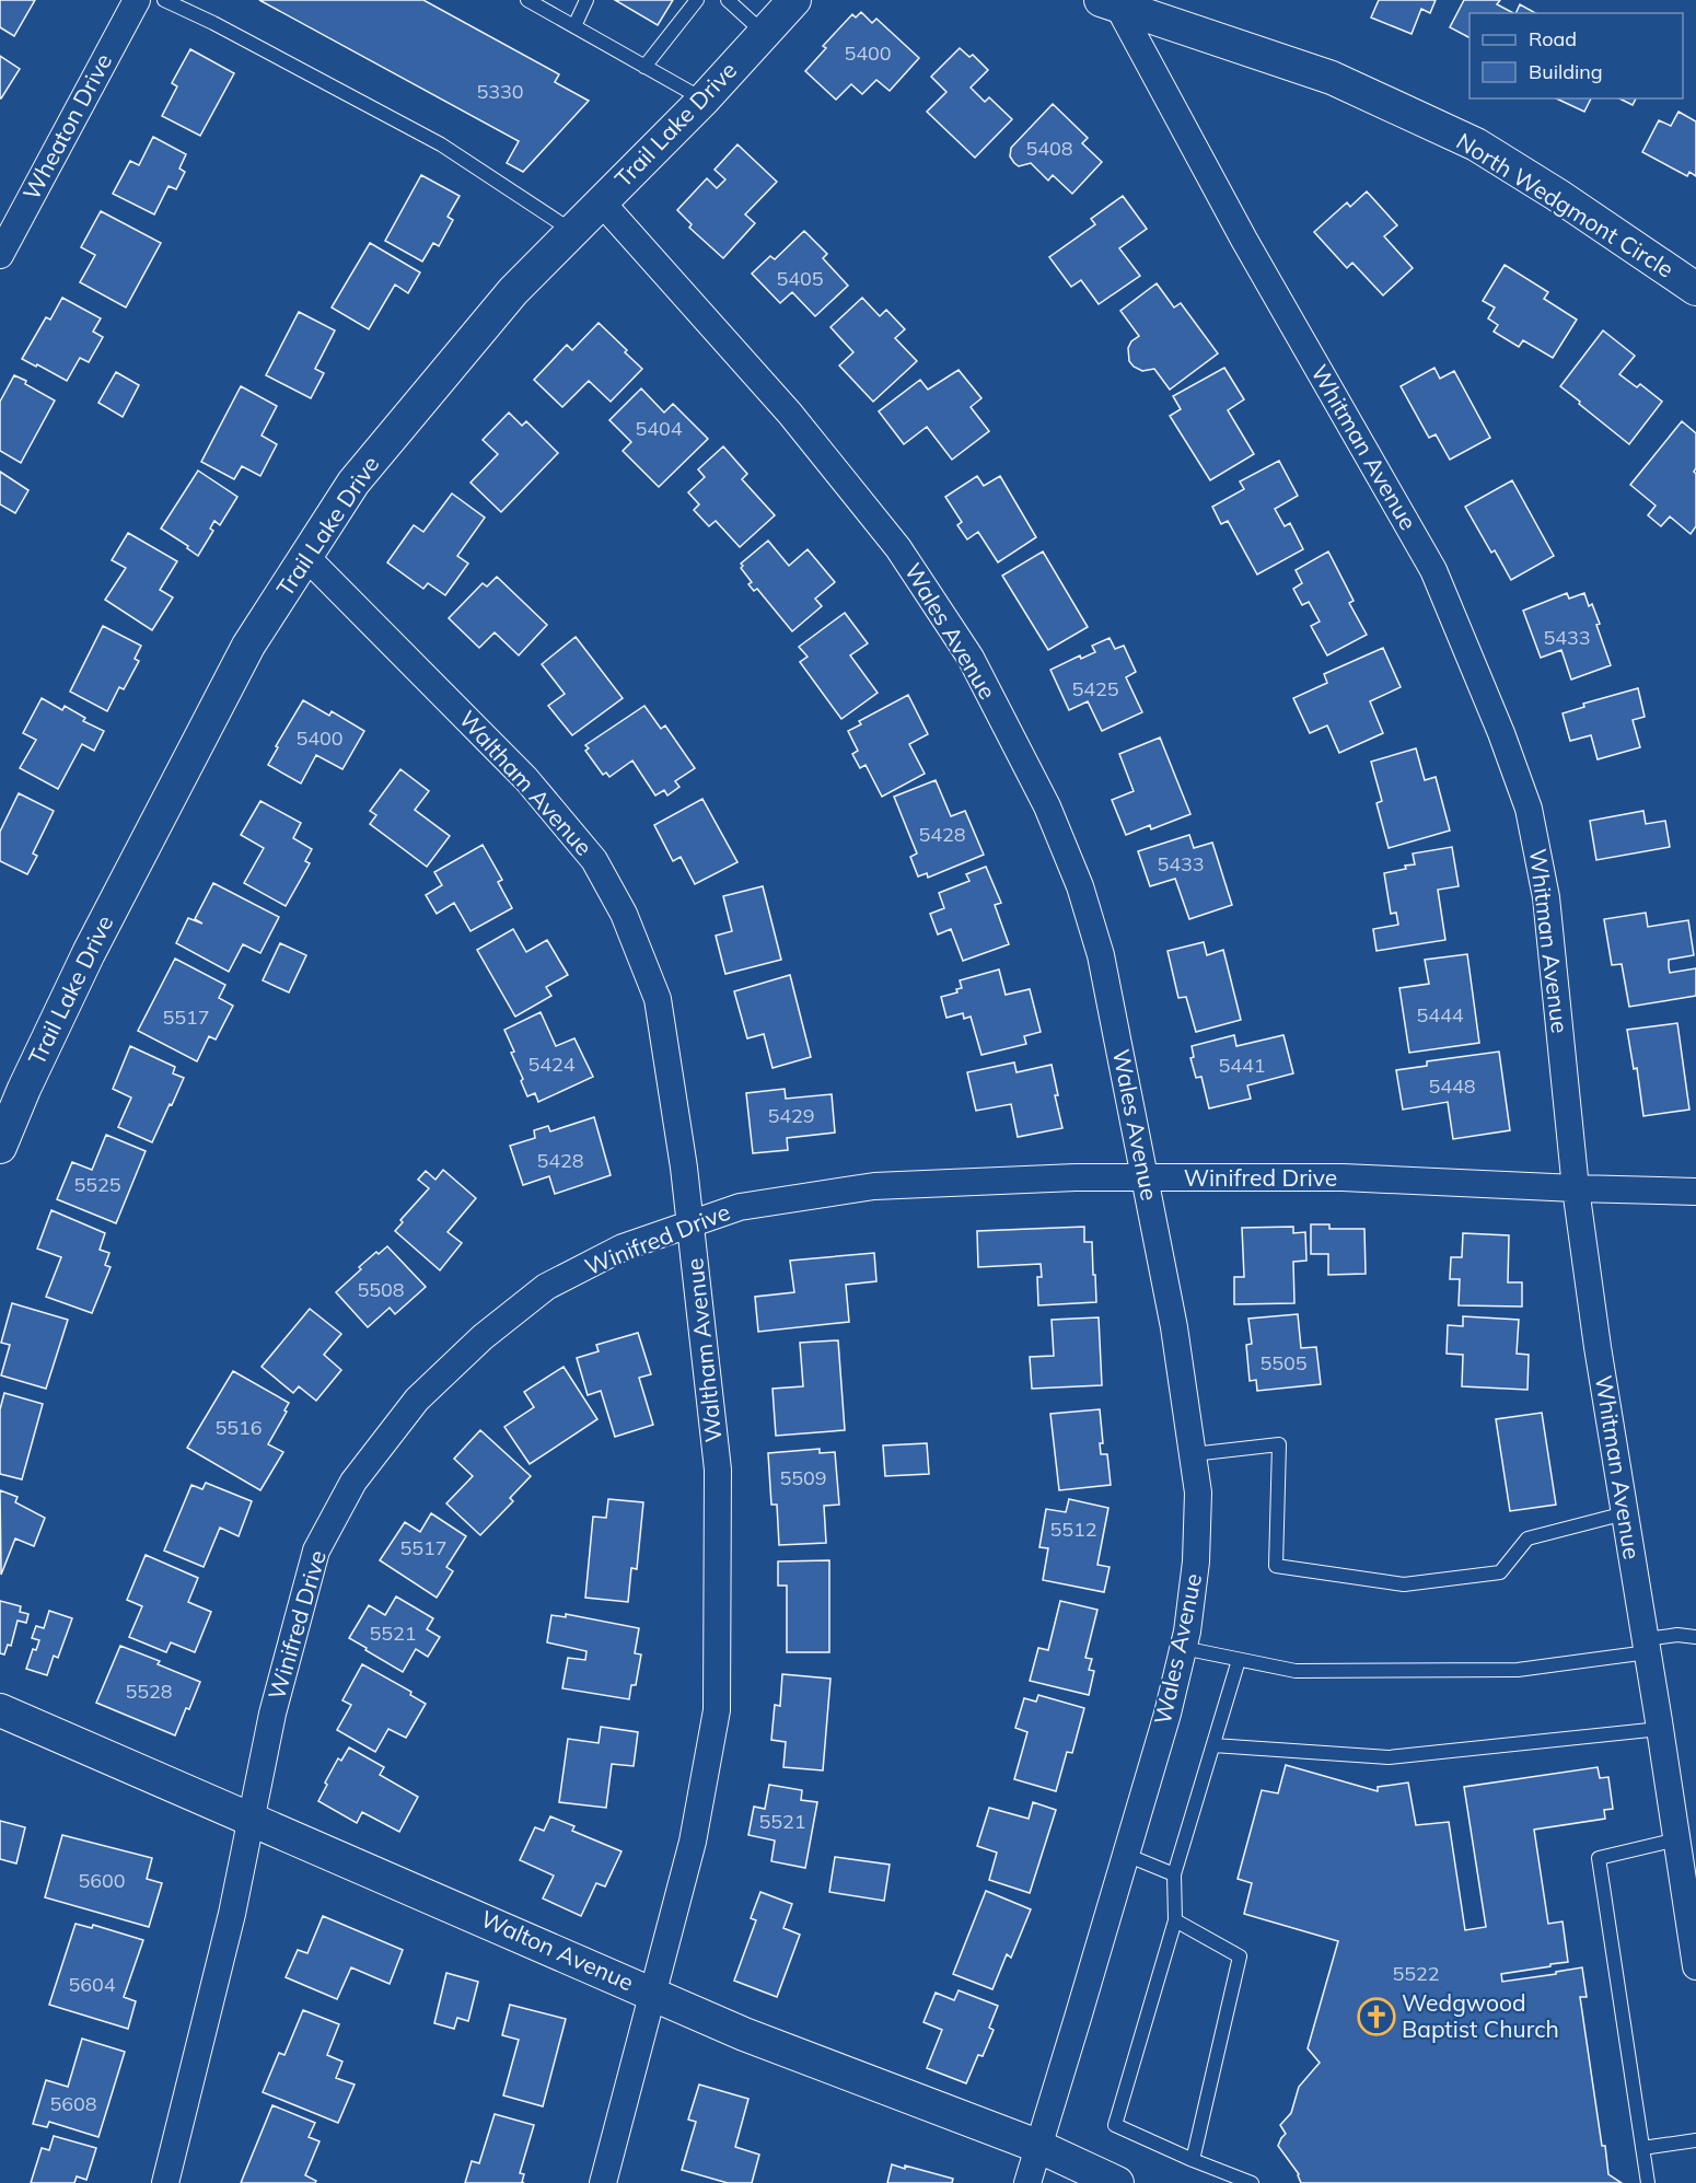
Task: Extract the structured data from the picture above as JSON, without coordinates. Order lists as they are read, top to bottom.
{
  "streets": {
    "street": [
      "Trail Lake Drive",
      "Wheaton Drive",
      "North Wedgmont Circle",
      "Whitman Avenue",
      "Wales Avenue",
      "Waltham Avenue",
      "Winifred Drive",
      "Walton Avenue"
    ]
  },
  "crossings": [
    ["Trail Lake Drive", "Wales Avenue"],
    ["Trail Lake Drive", "Waltham Avenue"],
    ["North Wedgmont Circle", "Whitman Avenue"],
    ["Whitman Avenue", "Winifred Drive"],
    ["Wales Avenue", "Winifred Drive"],
    ["Wales Avenue", "Walton Avenue"],
    ["Waltham Avenue", "Winifred Drive"],
    ["Waltham Avenue", "Walton Avenue"],
    ["Winifred Drive", "Walton Avenue"]
  ],
  "places": {
    "church": ["Wedgwood Baptist Church"]
  },
  "house_numbers": [
    "5400",
    "5330",
    "5408",
    "5405",
    "5404",
    "5433",
    "5425",
    "5400",
    "5428",
    "5433",
    "5444",
    "5517",
    "5424",
    "5441",
    "5448",
    "5429",
    "5428",
    "5525",
    "5508",
    "5505",
    "5516",
    "5509",
    "5512",
    "5517",
    "5521",
    "5528",
    "5521",
    "5600",
    "5522",
    "5604",
    "5608"
  ],
  "legend": ["Road", "Building"]
}
